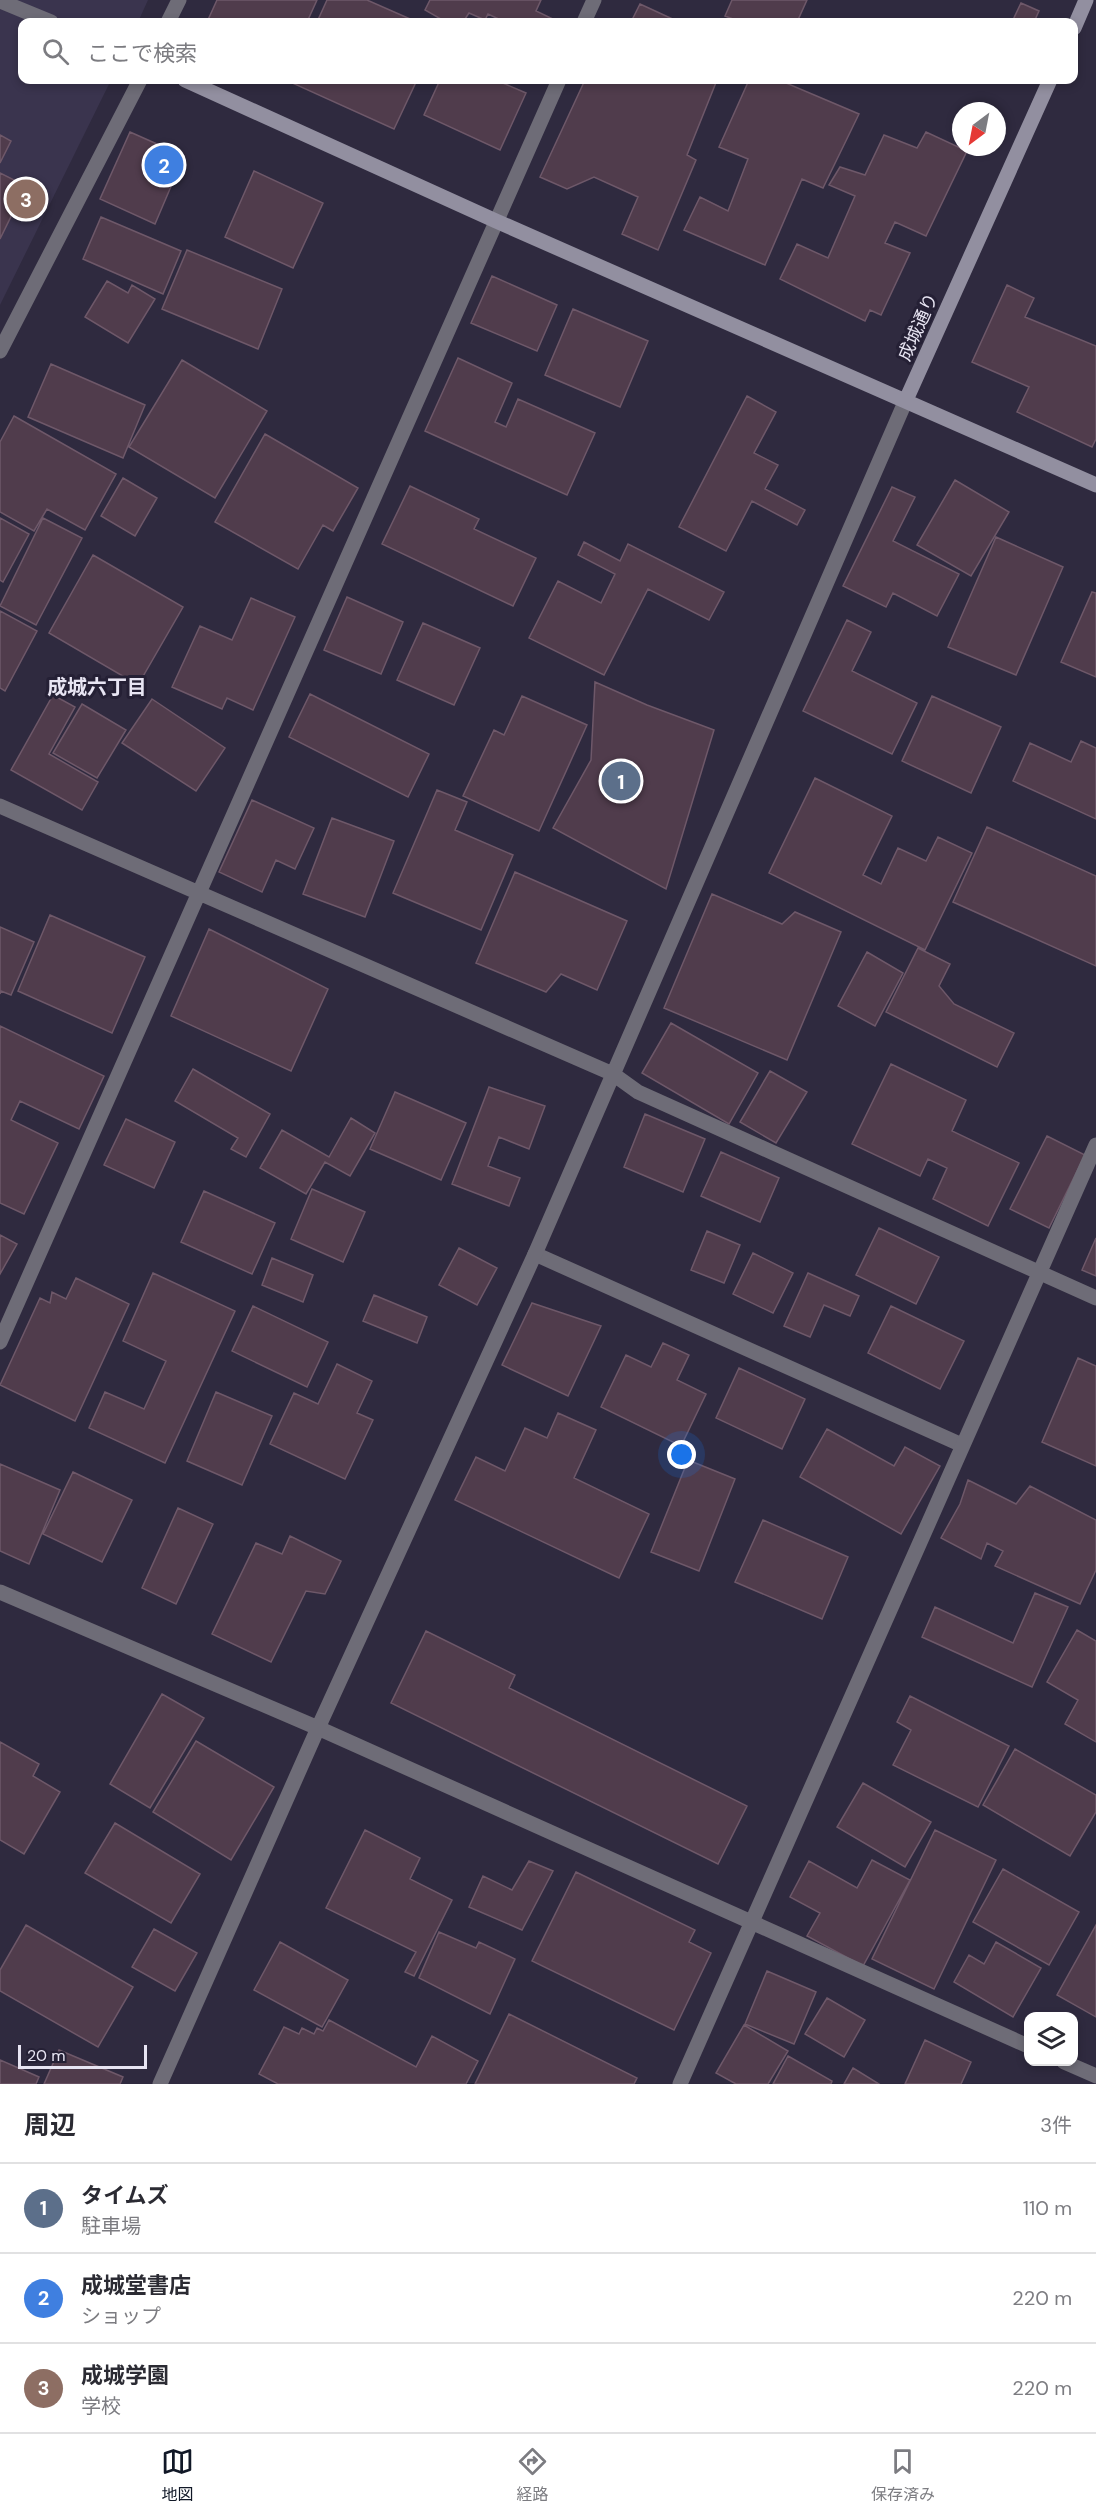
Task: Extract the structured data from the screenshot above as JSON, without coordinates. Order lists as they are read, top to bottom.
{
  "streets": {
    "street": ["成城通り"]
  },
  "districts": ["成城六丁目"],
  "scale_bar": "20 m",
  "north": "bottom left",
  "page": {
    "search": "ここで検索",
    "pins": ["2", "3", "1"],
    "scale": "20 m",
    "heading": ["周辺", "3件"],
    "list": [
      {
        "mark": "1",
        "name": "タイムズ",
        "note": "駐車場",
        "value": "110 m"
      },
      {
        "mark": "2",
        "name": "成城堂書店",
        "note": "ショップ",
        "value": "220 m"
      },
      {
        "mark": "3",
        "name": "成城学園",
        "note": "学校",
        "value": "220 m"
      }
    ],
    "nav": ["地図", "経路", "保存済み"]
  }
}
